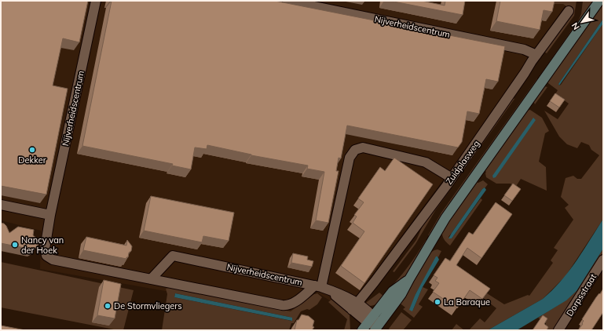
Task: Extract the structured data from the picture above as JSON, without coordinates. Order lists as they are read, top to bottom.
{
  "streets": {
    "main road": ["Zuidplasweg"],
    "street": ["Nijverheidscentrum", "Dorpsstraat"]
  },
  "crossings": [
    ["Nijverheidscentrum", "Zuidplasweg"]
  ],
  "places": [
    "Dekker",
    "Nancy van der Hoek",
    "La Baraque",
    "De Stormvliegers"
  ],
  "north": "bottom left"
}
